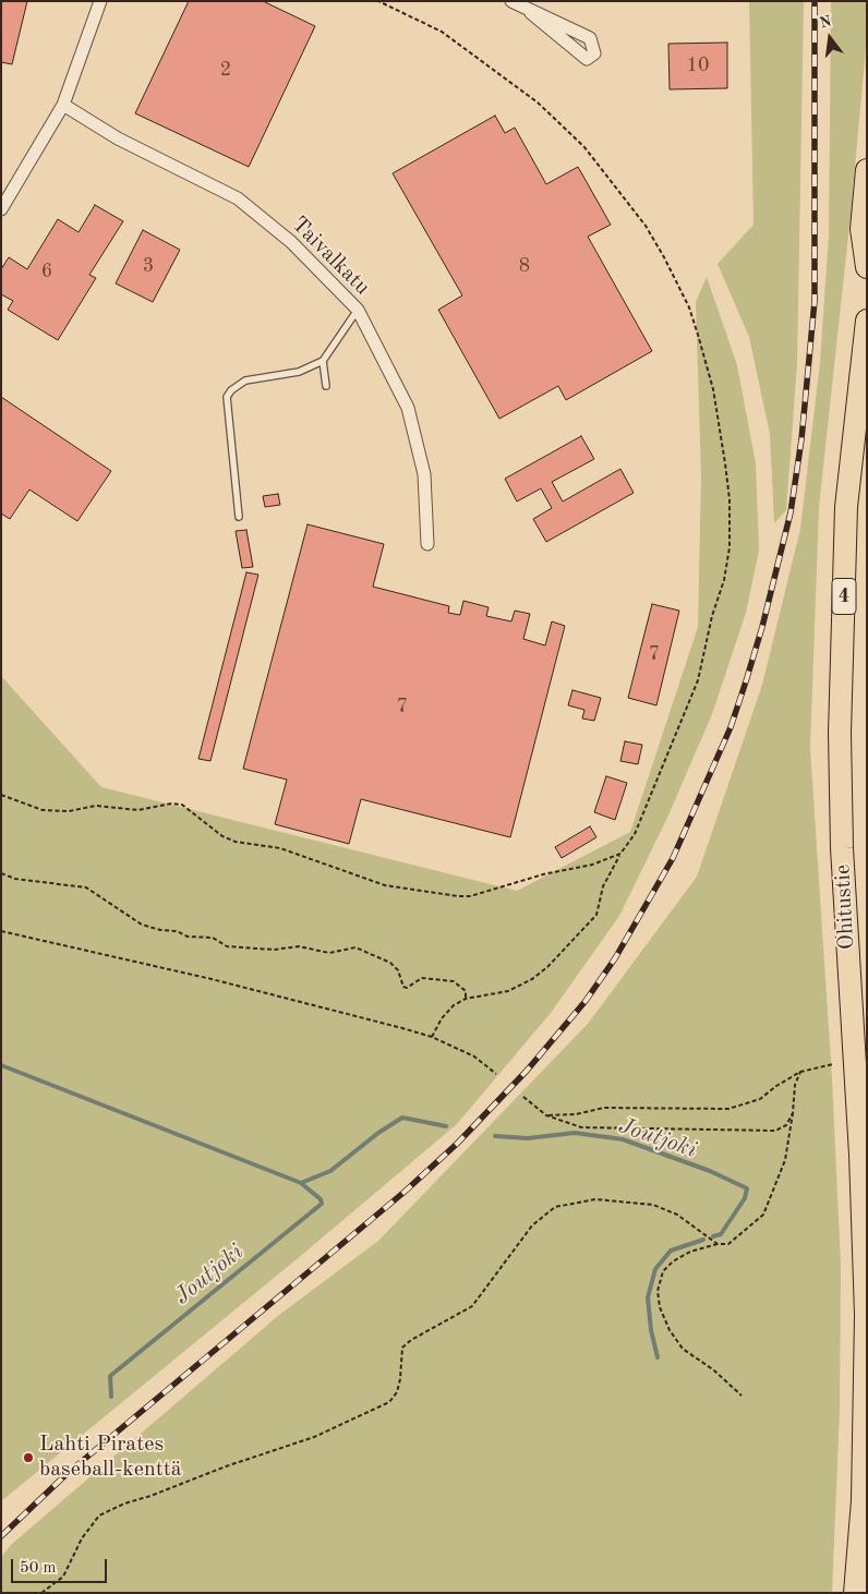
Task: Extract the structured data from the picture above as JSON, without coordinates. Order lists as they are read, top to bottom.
{
  "streets": {
    "highway": ["4", "Ohitustie"],
    "street": ["Taivalkatu"]
  },
  "water": ["Joutjoki"],
  "places": ["Lahti Pirates baseball-kenttä"],
  "house_numbers": [
    "10",
    "2",
    "3",
    "8",
    "6",
    "7",
    "7"
  ],
  "scale_bar": "50 m",
  "north": "top"
}
